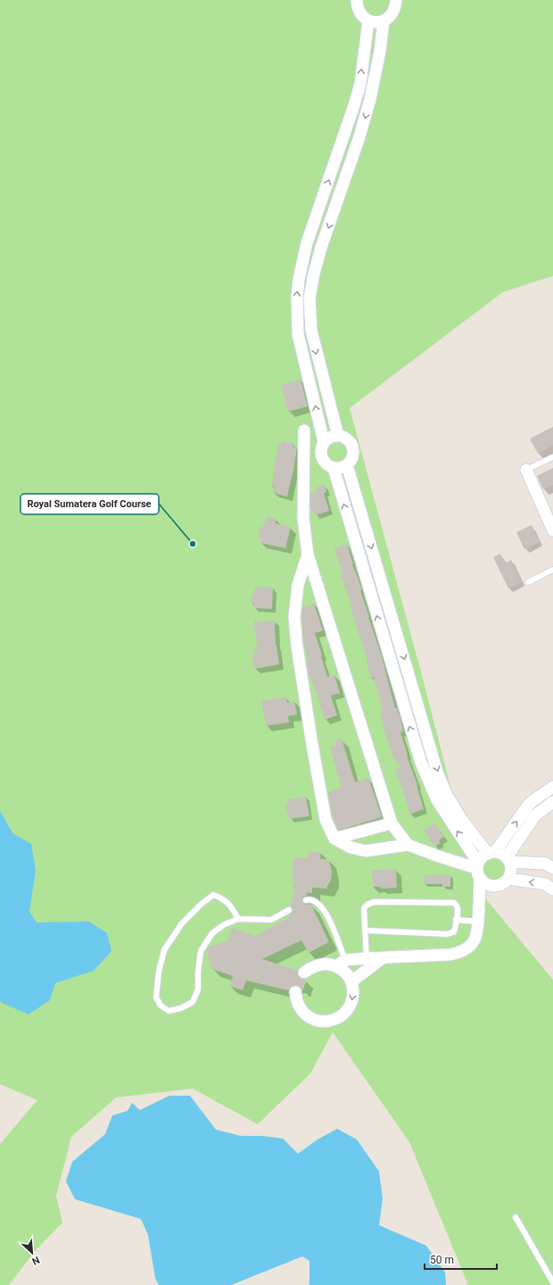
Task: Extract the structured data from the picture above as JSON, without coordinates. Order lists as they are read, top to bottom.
{
  "places": ["Royal Sumatera Golf Course"],
  "scale_bar": "50 m",
  "north": "bottom right"
}
